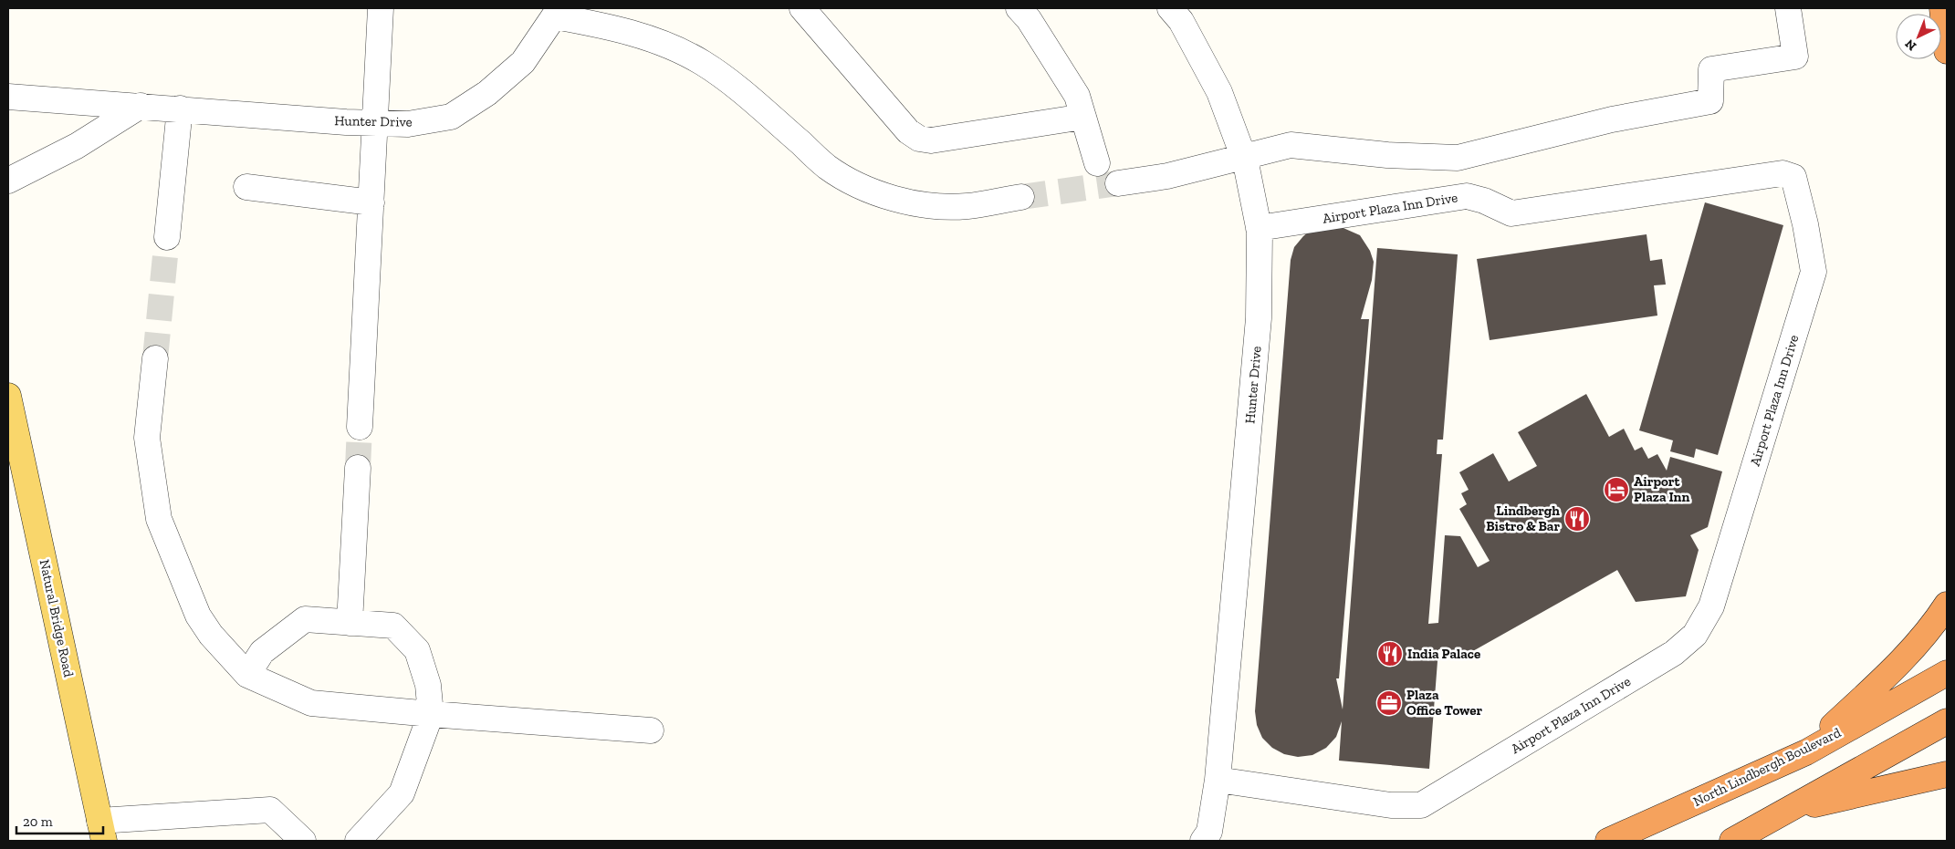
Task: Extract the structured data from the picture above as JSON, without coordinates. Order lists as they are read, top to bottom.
{
  "streets": {
    "highway": ["North Lindbergh Boulevard"],
    "main road": ["Natural Bridge Road"],
    "street": ["Hunter Drive", "Airport Plaza Inn Drive"]
  },
  "crossings": [
    ["Hunter Drive", "Airport Plaza Inn Drive"]
  ],
  "places": {
    "hotel": ["Airport Plaza Inn"],
    "restaurant": ["Lindbergh Bistro & Bar", "India Palace"],
    "office": ["Plaza Office Tower"]
  },
  "scale_bar": "20 m",
  "north": "bottom left"
}
